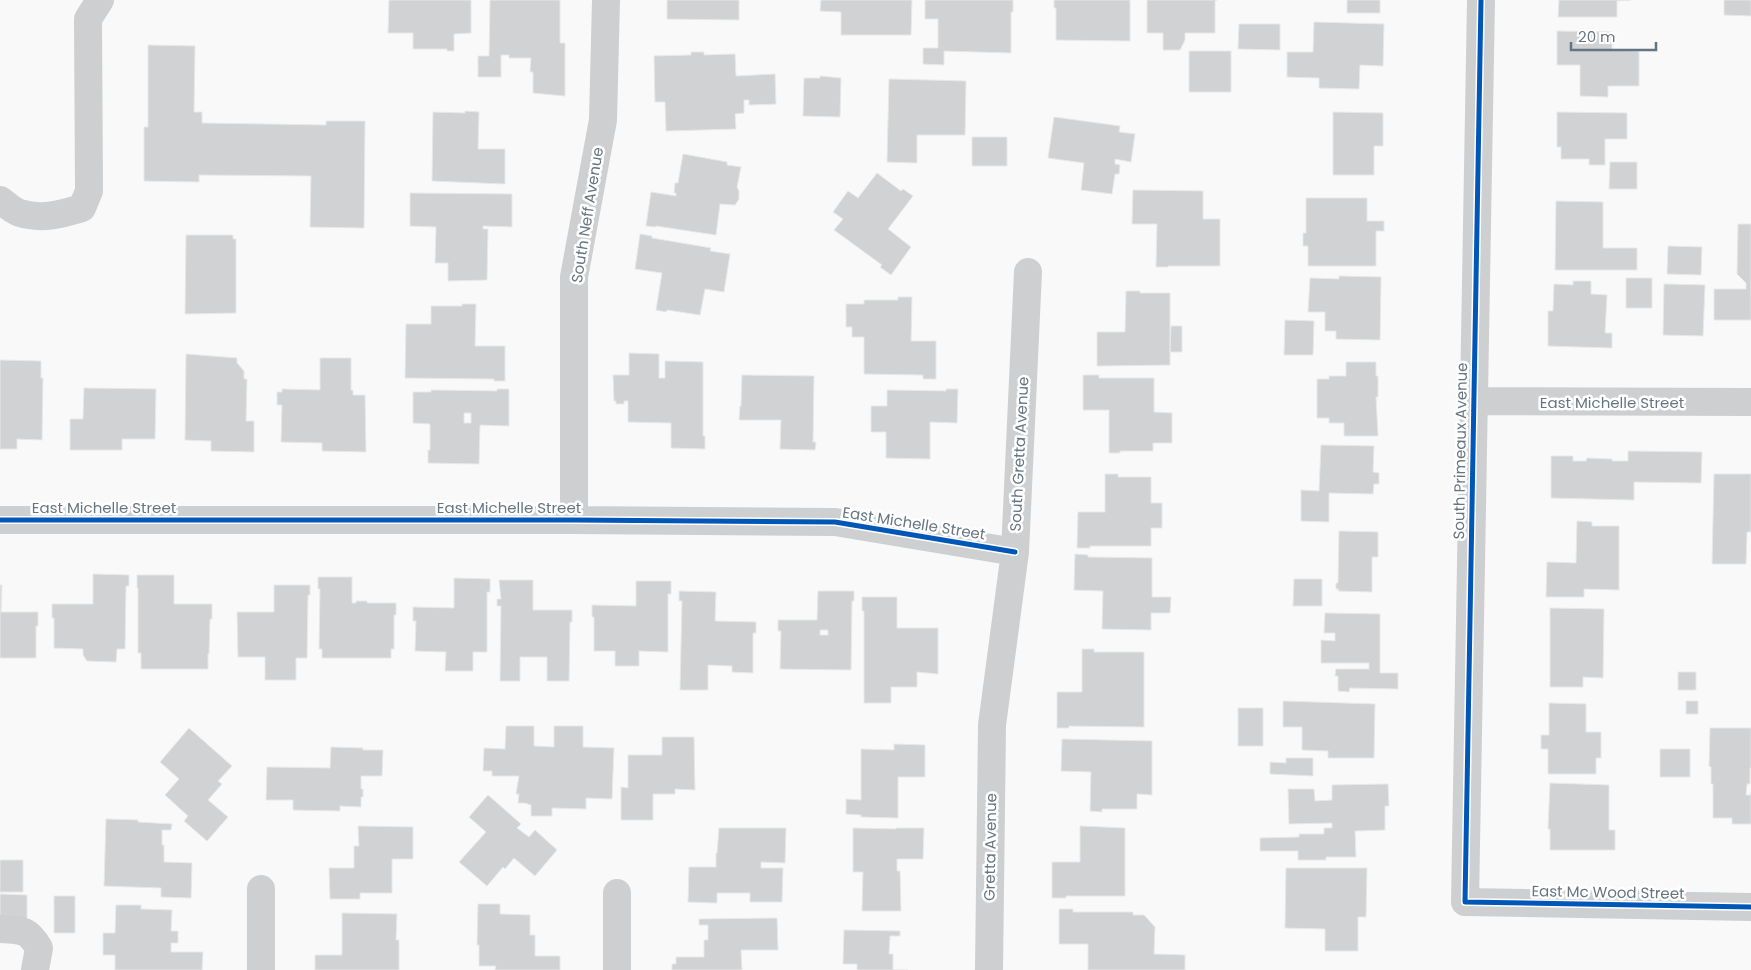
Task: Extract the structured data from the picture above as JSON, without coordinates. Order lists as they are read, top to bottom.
{
  "streets": {
    "street": [
      "South Neff Avenue",
      "East Michelle Street",
      "South Primeaux Avenue",
      "South Gretta Avenue",
      "Gretta Avenue",
      "East Mc Wood Street"
    ]
  },
  "crossings": [
    ["South Neff Avenue", "East Michelle Street"],
    ["East Michelle Street", "South Primeaux Avenue"],
    ["East Michelle Street", "South Gretta Avenue"],
    ["South Primeaux Avenue", "East Mc Wood Street"],
    ["South Gretta Avenue", "Gretta Avenue"]
  ],
  "scale_bar": "20 m"
}
